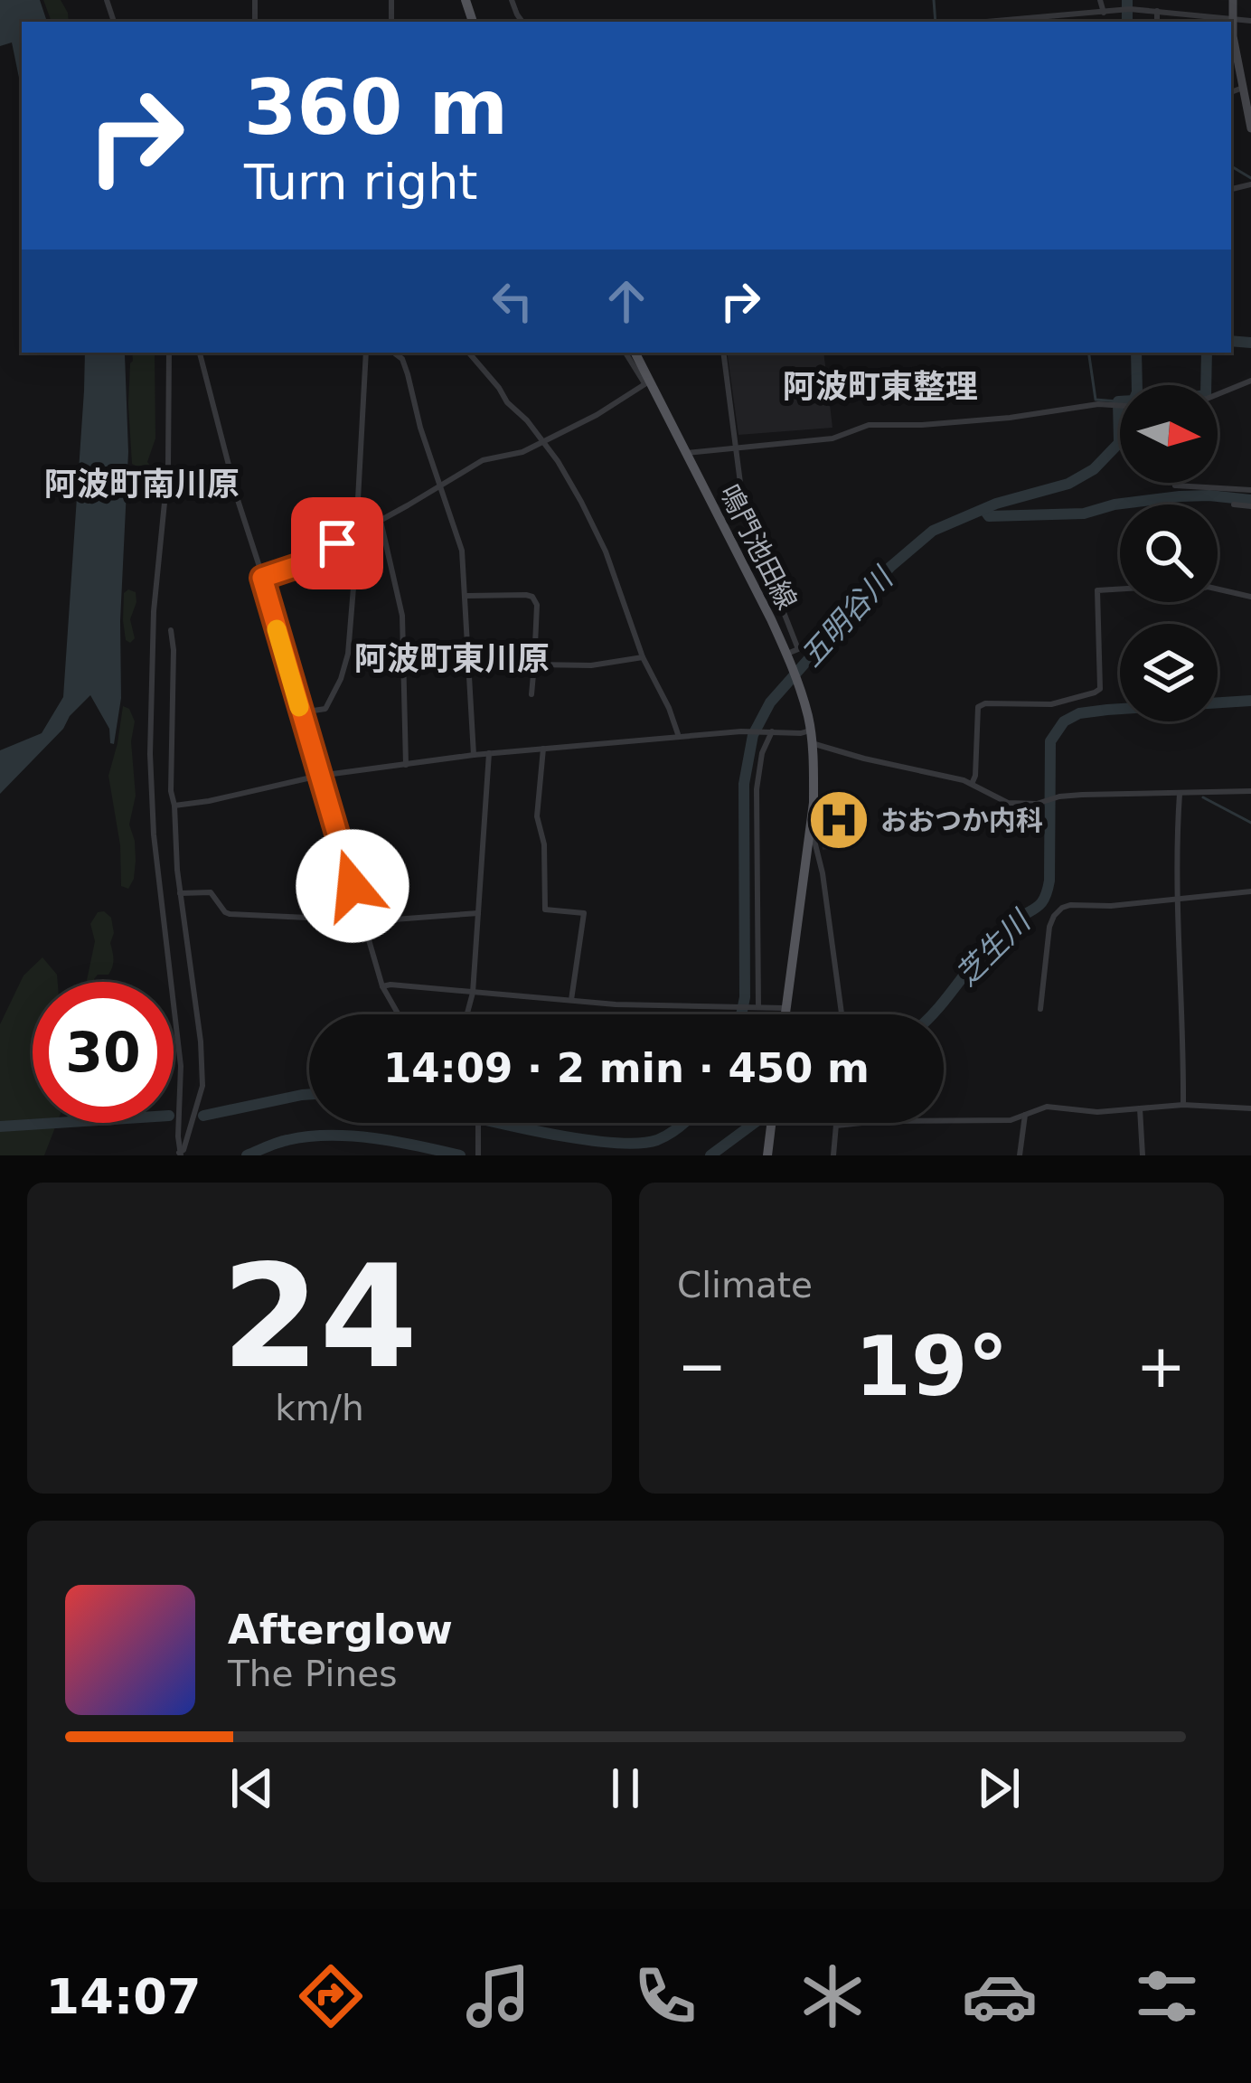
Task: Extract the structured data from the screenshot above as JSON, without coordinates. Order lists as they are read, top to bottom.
{
  "streets": {
    "main road": ["鳴門池田線"]
  },
  "districts": ["阿波町東整理", "阿波町南川原", "阿波町東川原"],
  "water": ["五明谷川", "芝生川"],
  "places": {
    "hospital": ["おおつか内科"]
  },
  "north": "right",
  "page": {
    "turn": ["360 m", "Turn right"],
    "limit": "30",
    "trip": "14:09 · 2 min · 450 m",
    "tile": [
      ["24", "km/h"],
      "Climate"
    ],
    "heat": ["−", "19°", "+"],
    "song": ["Afterglow", "The Pines"],
    "tabs": "14:07"
  }
}
